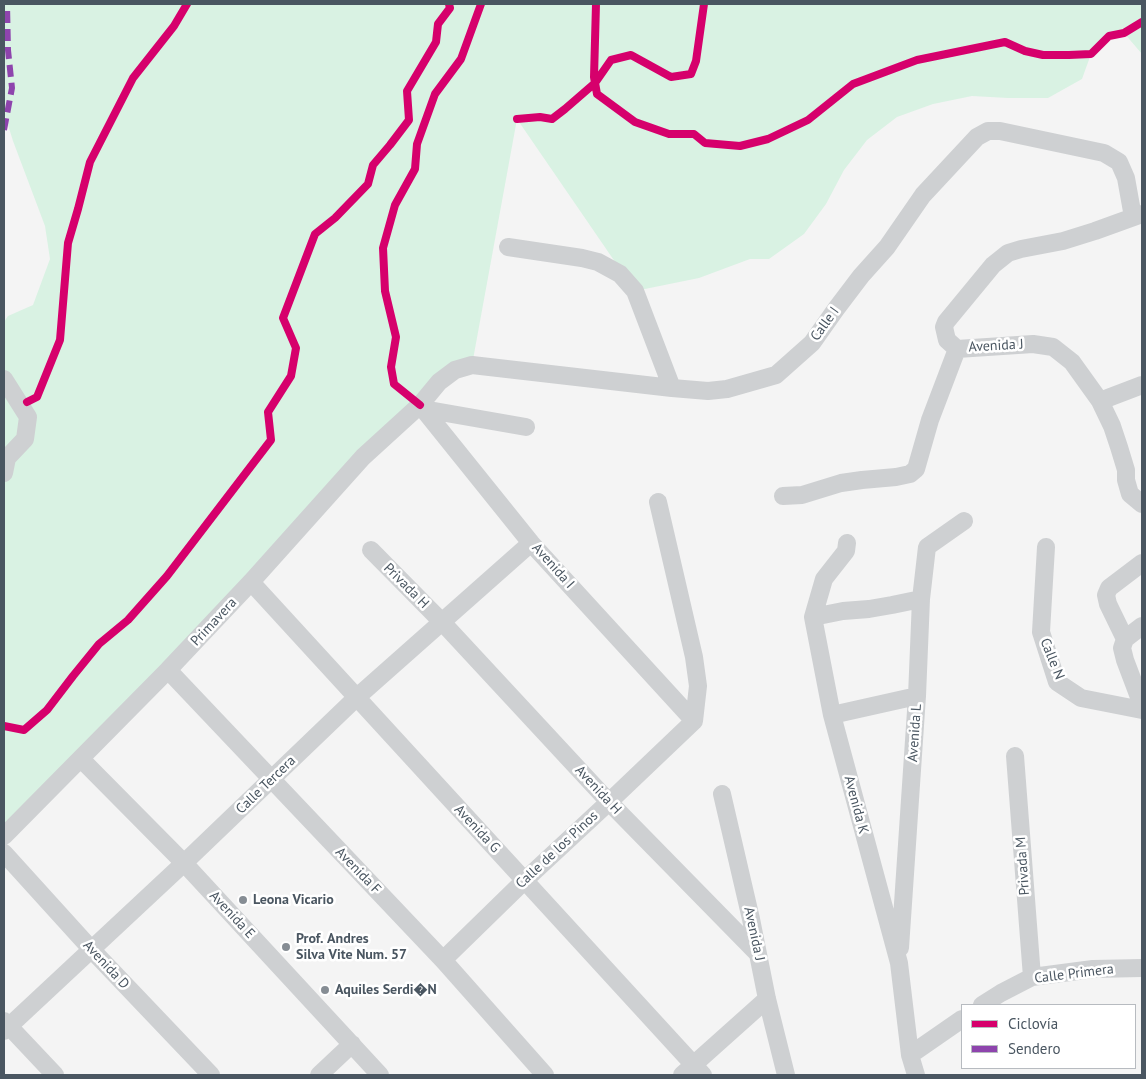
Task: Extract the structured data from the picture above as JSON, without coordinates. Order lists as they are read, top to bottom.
{
  "streets": {
    "street": [
      "Calle I",
      "Avenida J",
      "Avenida I",
      "Privada H",
      "Primavera",
      "Calle N",
      "Avenida L",
      "Calle Tercera",
      "Avenida H",
      "Avenida K",
      "Avenida G",
      "Calle de los Pinos",
      "Privada M",
      "Avenida F",
      "Avenida E",
      "Avenida D",
      "Calle Primera"
    ]
  },
  "crossings": [
    ["Calle I", "Avenida J"],
    ["Calle I", "Avenida I"],
    ["Calle I", "Primavera"],
    ["Avenida J", "Avenida H"],
    ["Avenida I", "Primavera"],
    ["Avenida I", "Calle Tercera"],
    ["Avenida I", "Calle de los Pinos"],
    ["Privada H", "Calle Tercera"],
    ["Privada H", "Avenida H"],
    ["Primavera", "Avenida G"],
    ["Primavera", "Avenida F"],
    ["Primavera", "Avenida E"],
    ["Avenida L", "Avenida K"],
    ["Calle Tercera", "Avenida H"],
    ["Calle Tercera", "Avenida G"],
    ["Calle Tercera", "Avenida F"],
    ["Calle Tercera", "Avenida E"],
    ["Calle Tercera", "Avenida D"],
    ["Avenida H", "Calle de los Pinos"],
    ["Avenida G", "Calle de los Pinos"],
    ["Calle de los Pinos", "Avenida F"],
    ["Privada M", "Calle Primera"]
  ],
  "places": ["Leona Vicario", "Prof. Andres Silva Vite Num. 57", "Aquiles Serdi�N"],
  "legend": ["Ciclovía", "Sendero"]
}
